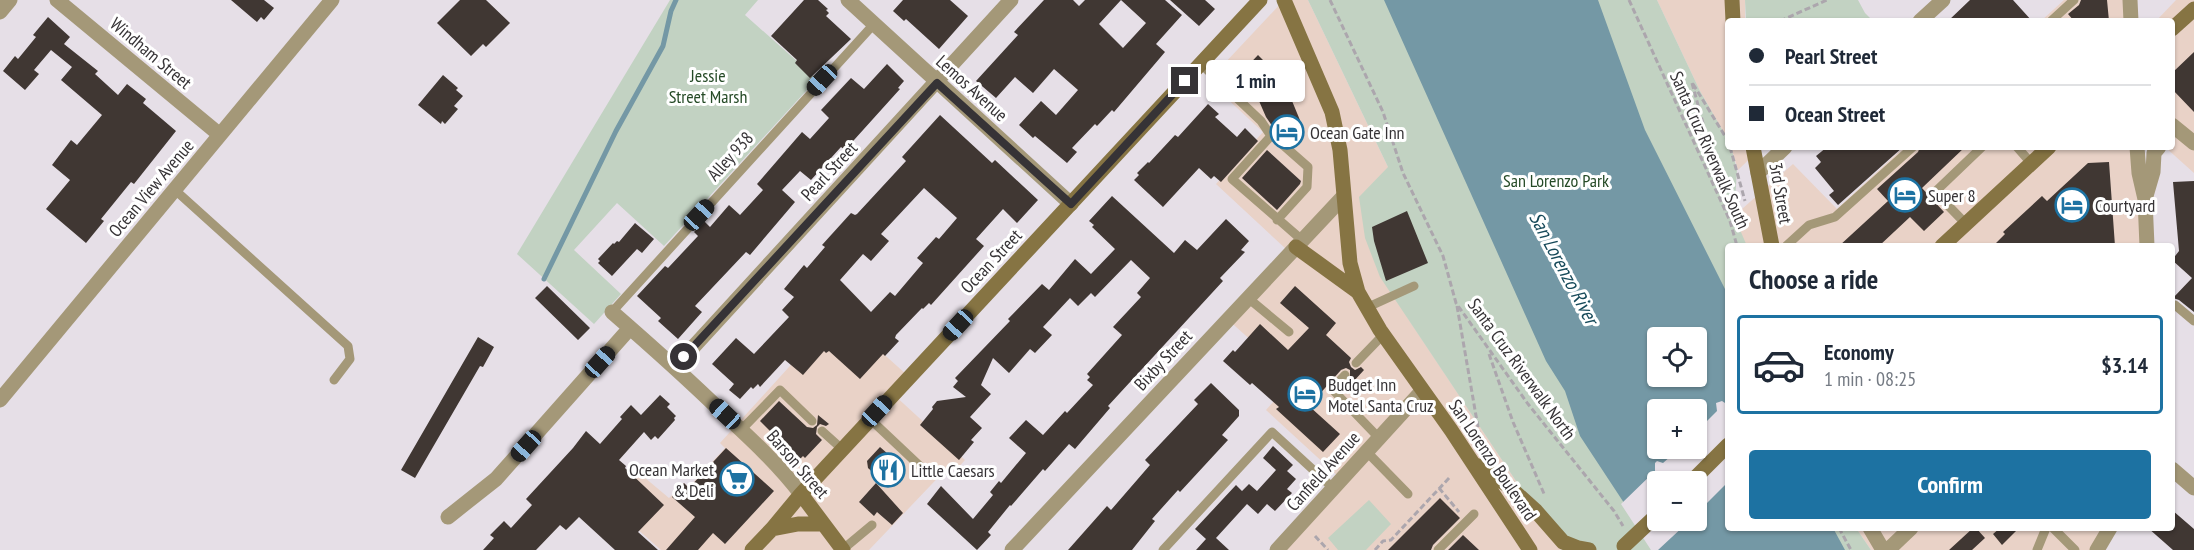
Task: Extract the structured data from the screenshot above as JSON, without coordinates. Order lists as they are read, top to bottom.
{
  "streets": {
    "main road": [
      "3rd Street",
      "Ocean Street",
      "San Lorenzo Boulevard",
      "Barson Street"
    ],
    "street": [
      "Windham Street",
      "Lemos Avenue",
      "Pearl Street",
      "Ocean View Avenue",
      "Bixby Street",
      "Canfield Avenue"
    ],
    "lane": ["Alley 938"],
    "path": ["Santa Cruz Riverwalk South", "Santa Cruz Riverwalk North"]
  },
  "crossings": [
    ["Windham Street", "Ocean View Avenue"],
    ["Lemos Avenue", "Alley 938"],
    ["Lemos Avenue", "Pearl Street"],
    ["Lemos Avenue", "Ocean Street"],
    ["Alley 938", "Barson Street"],
    ["Pearl Street", "Barson Street"],
    ["Ocean Street", "Barson Street"],
    ["Bixby Street", "San Lorenzo Boulevard"],
    ["San Lorenzo Boulevard", "Canfield Avenue"]
  ],
  "water": ["San Lorenzo River"],
  "parks": ["Jessie Street Marsh", "San Lorenzo Park"],
  "places": {
    "hotel": [
      "Ocean Gate Inn",
      "Super 8",
      "Courtyard",
      "Budget Inn Motel Santa Cruz"
    ],
    "restaurant": ["Little Caesars"],
    "supermarket": ["Ocean Market & Deli"]
  },
  "page": {
    "banner": ["Pearl Street", "Ocean Street"],
    "bubble": "1 min",
    "heading": "Choose a ride",
    "list": [
      {
        "name": "Economy",
        "note": "1 min · 08:25",
        "value": "$3.14"
      }
    ],
    "map_buttons": ["+", "−"],
    "buttons": "Confirm"
  }
}
